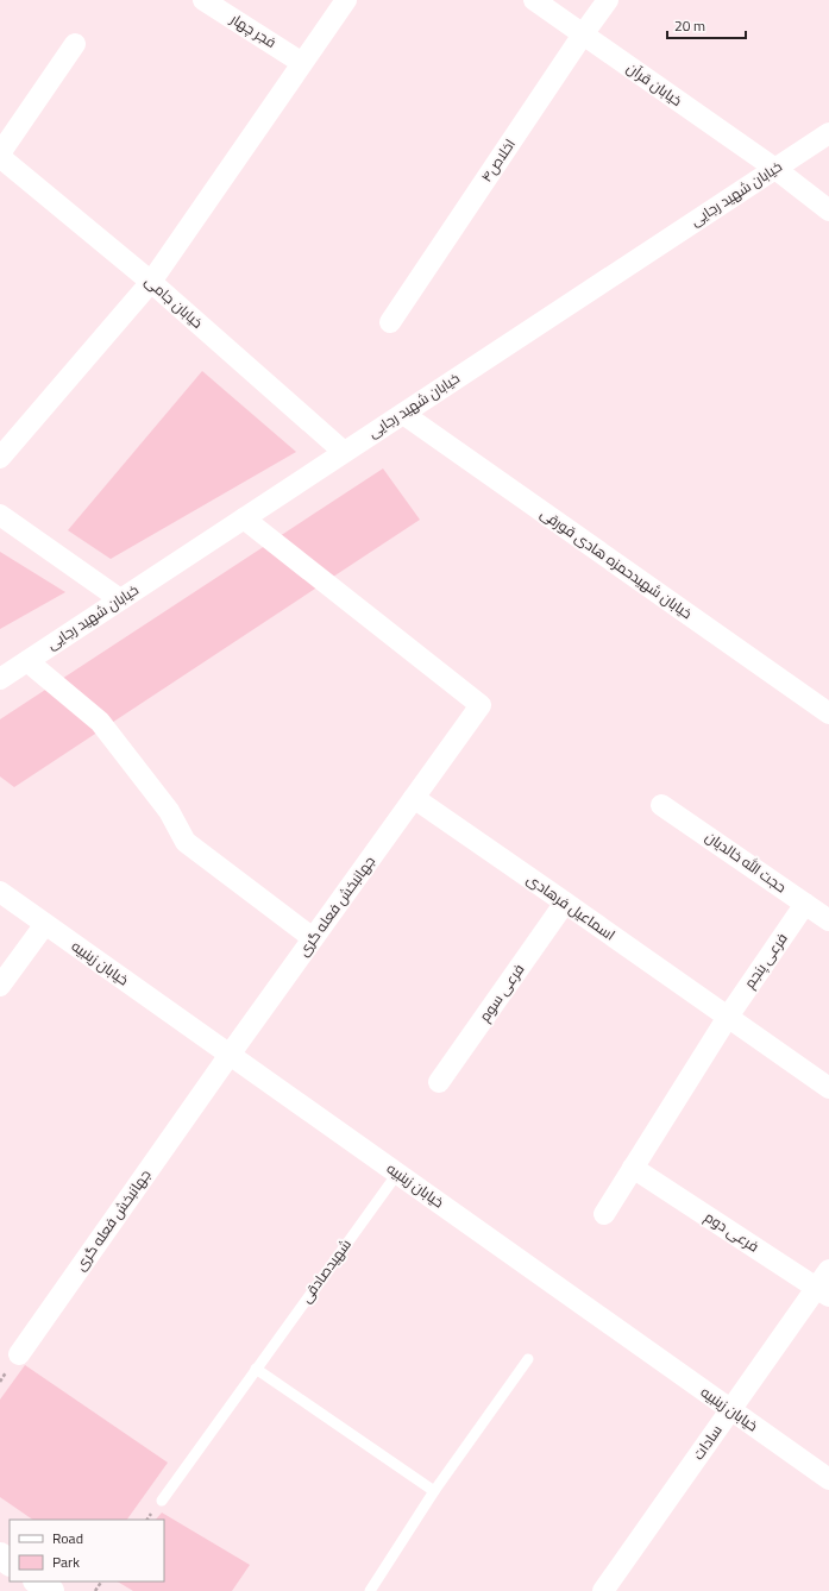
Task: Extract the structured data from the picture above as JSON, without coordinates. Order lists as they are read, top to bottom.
{
  "streets": {
    "street": [
      "فجر چهار",
      "خیابان قرآن",
      "اخلاص۴",
      "خیابان شهید رجایی",
      "خیابان جامی",
      "خیابان شهیدحمزه هادی قورقی",
      "حجت الله خالدیان",
      "جهانبخش فعله گری",
      "اسماعیل فرهادی",
      "فرعی پنجم",
      "خیابان زینبیه",
      "فرعی سوم",
      "فرعی دوم",
      "سادات"
    ],
    "lane": ["شهیدصادقی"]
  },
  "crossings": [
    ["خیابان قرآن", "اخلاص۴"],
    ["خیابان قرآن", "خیابان شهید رجایی"],
    ["خیابان شهید رجایی", "خیابان جامی"],
    ["خیابان شهید رجایی", "خیابان شهیدحمزه هادی قورقی"],
    ["خیابان شهید رجایی", "جهانبخش فعله گری"],
    ["حجت الله خالدیان", "فرعی پنجم"],
    ["جهانبخش فعله گری", "اسماعیل فرهادی"],
    ["جهانبخش فعله گری", "خیابان زینبیه"],
    ["اسماعیل فرهادی", "فرعی پنجم"],
    ["اسماعیل فرهادی", "فرعی سوم"],
    ["خیابان زینبیه", "شهیدصادقی"],
    ["خیابان زینبیه", "سادات"],
    ["فرعی دوم", "سادات"]
  ],
  "legend": ["Road", "Park"],
  "scale_bar": "20 m"
}
